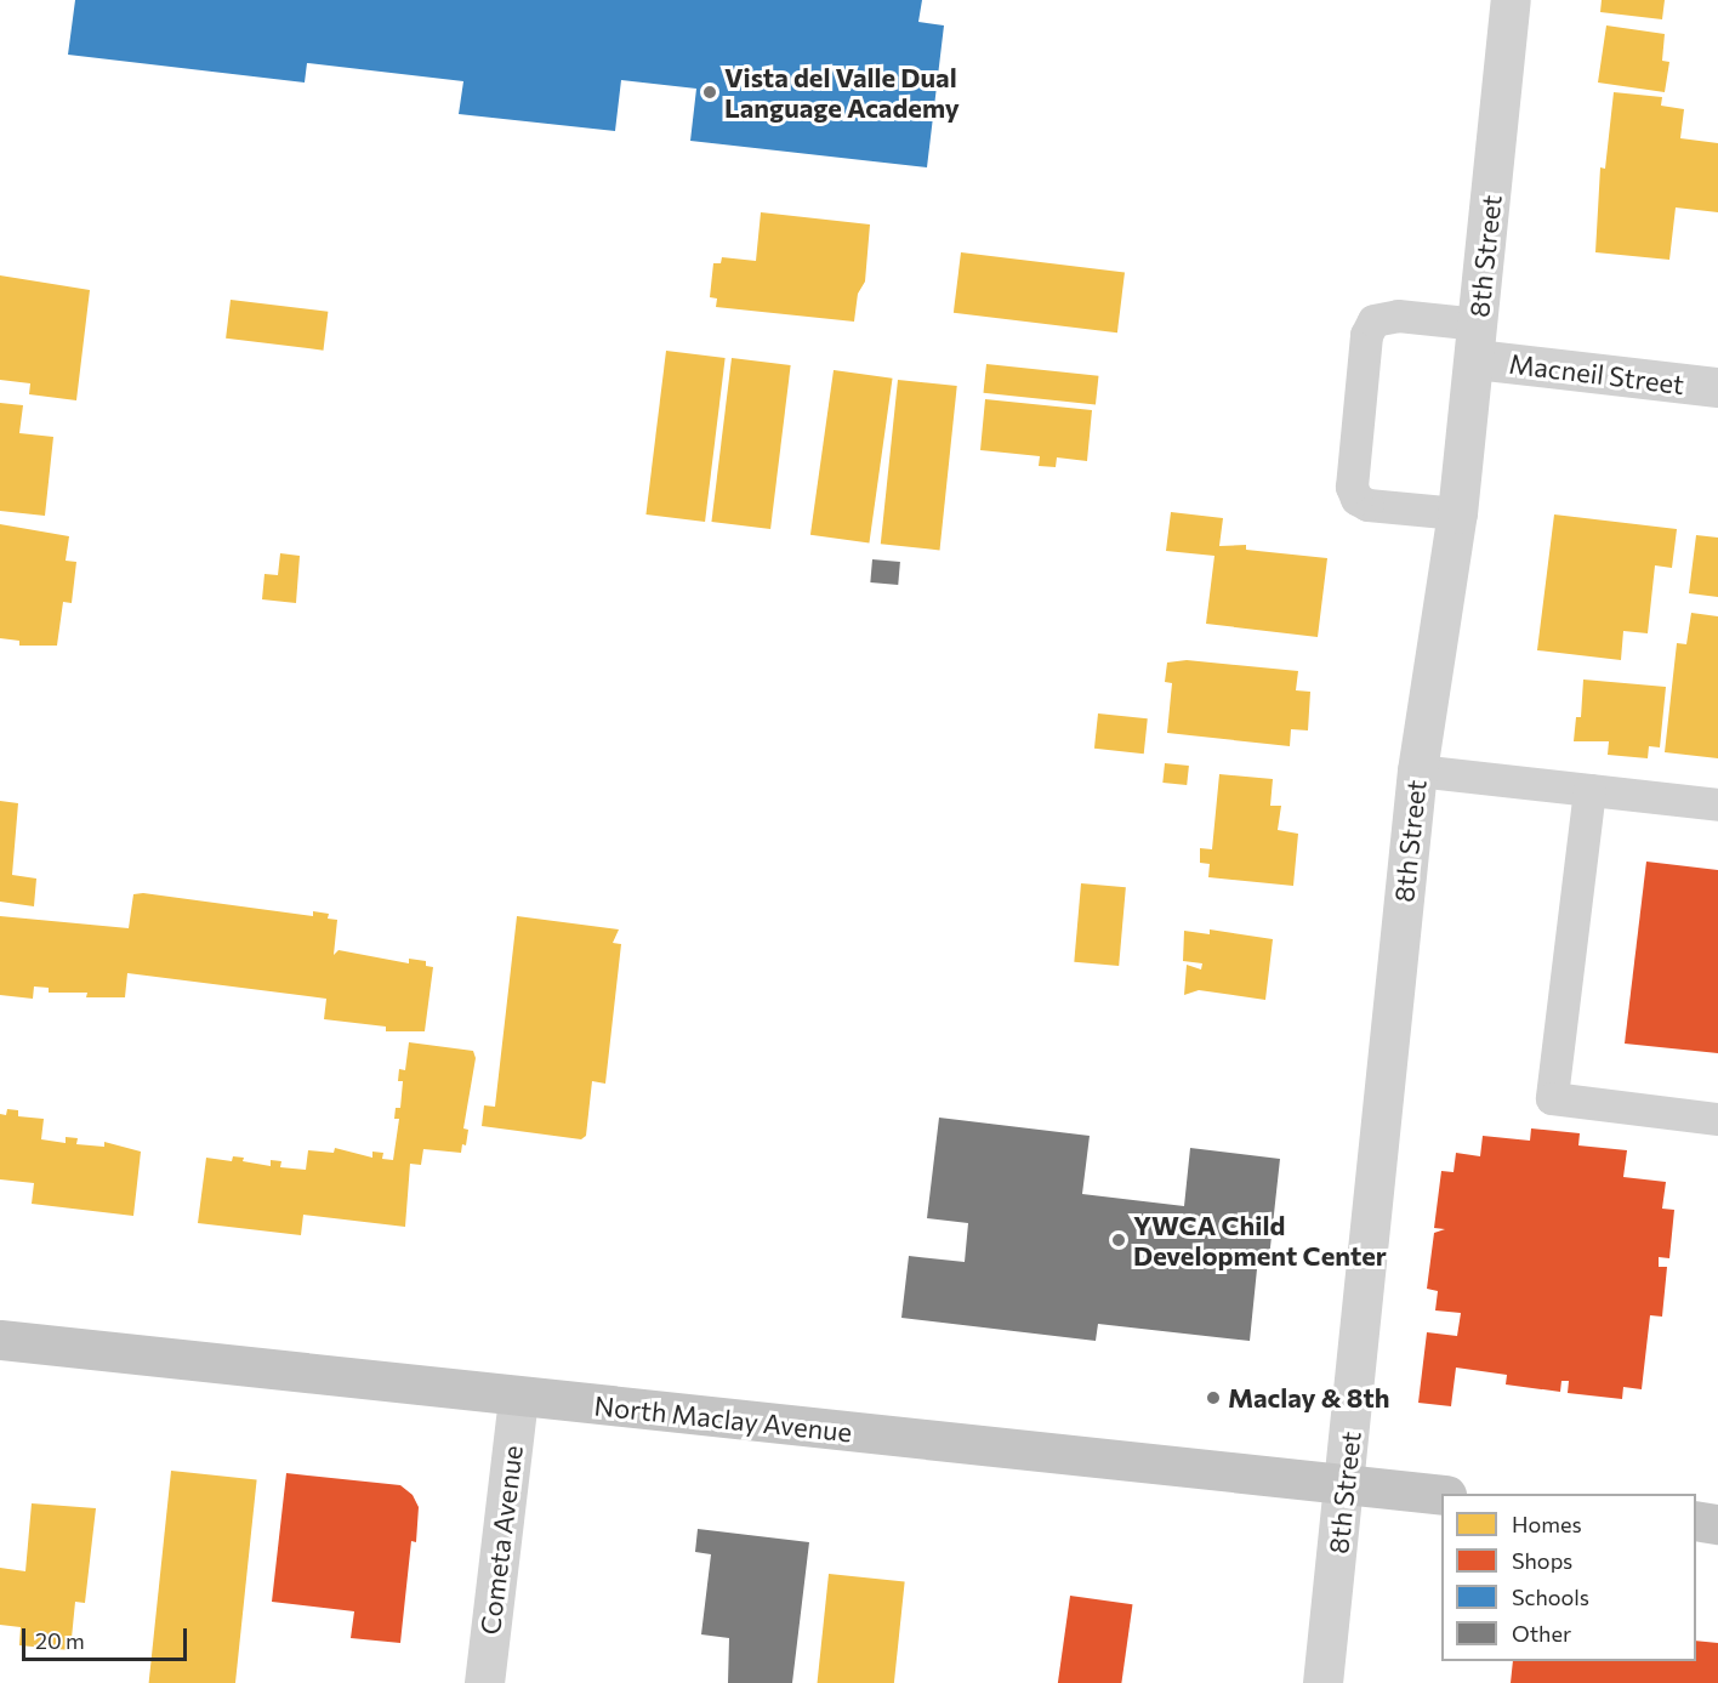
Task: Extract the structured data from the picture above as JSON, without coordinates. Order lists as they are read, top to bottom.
{
  "streets": {
    "main road": ["North Maclay Avenue"],
    "street": ["8th Street", "Macneil Street", "Cometa Avenue"]
  },
  "crossings": [
    ["8th Street", "Macneil Street"],
    ["8th Street", "North Maclay Avenue"],
    ["North Maclay Avenue", "Cometa Avenue"]
  ],
  "places": ["Vista del Valle Dual Language Academy", "YWCA Child Development Center", "Maclay & 8th"],
  "legend": [
    "Homes",
    "Shops",
    "Schools",
    "Other"
  ],
  "scale_bar": "20 m"
}
